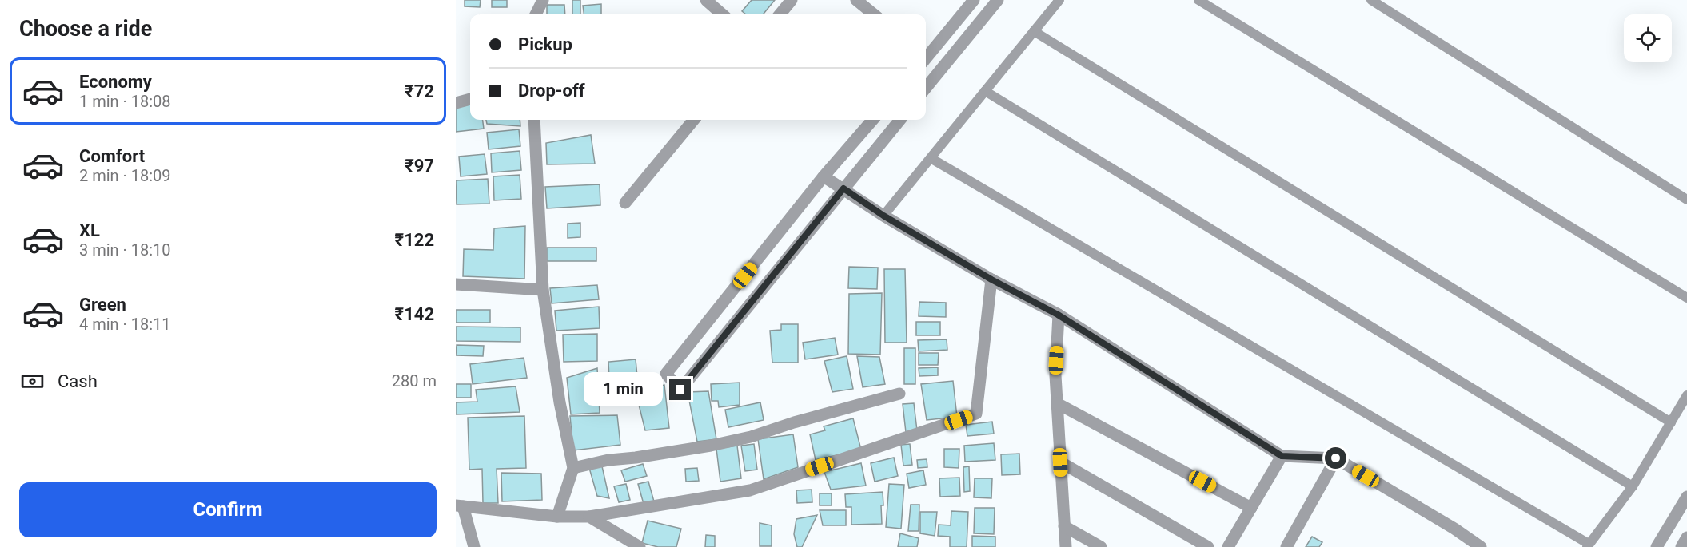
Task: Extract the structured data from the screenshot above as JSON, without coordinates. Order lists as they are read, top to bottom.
{
  "page": {
    "heading": "Choose a ride",
    "banner": ["Pickup", "Drop-off"],
    "list": [
      {
        "name": "Economy",
        "note": "1 min · 18:08",
        "value": "₹72"
      },
      {
        "name": "Comfort",
        "note": "2 min · 18:09",
        "value": "₹97"
      },
      {
        "name": "XL",
        "note": "3 min · 18:10",
        "value": "₹122"
      },
      {
        "name": "Green",
        "note": "4 min · 18:11",
        "value": "₹142"
      }
    ],
    "pay": ["Cash", "280 m"],
    "bubble": "1 min",
    "buttons": "Confirm"
  }
}
